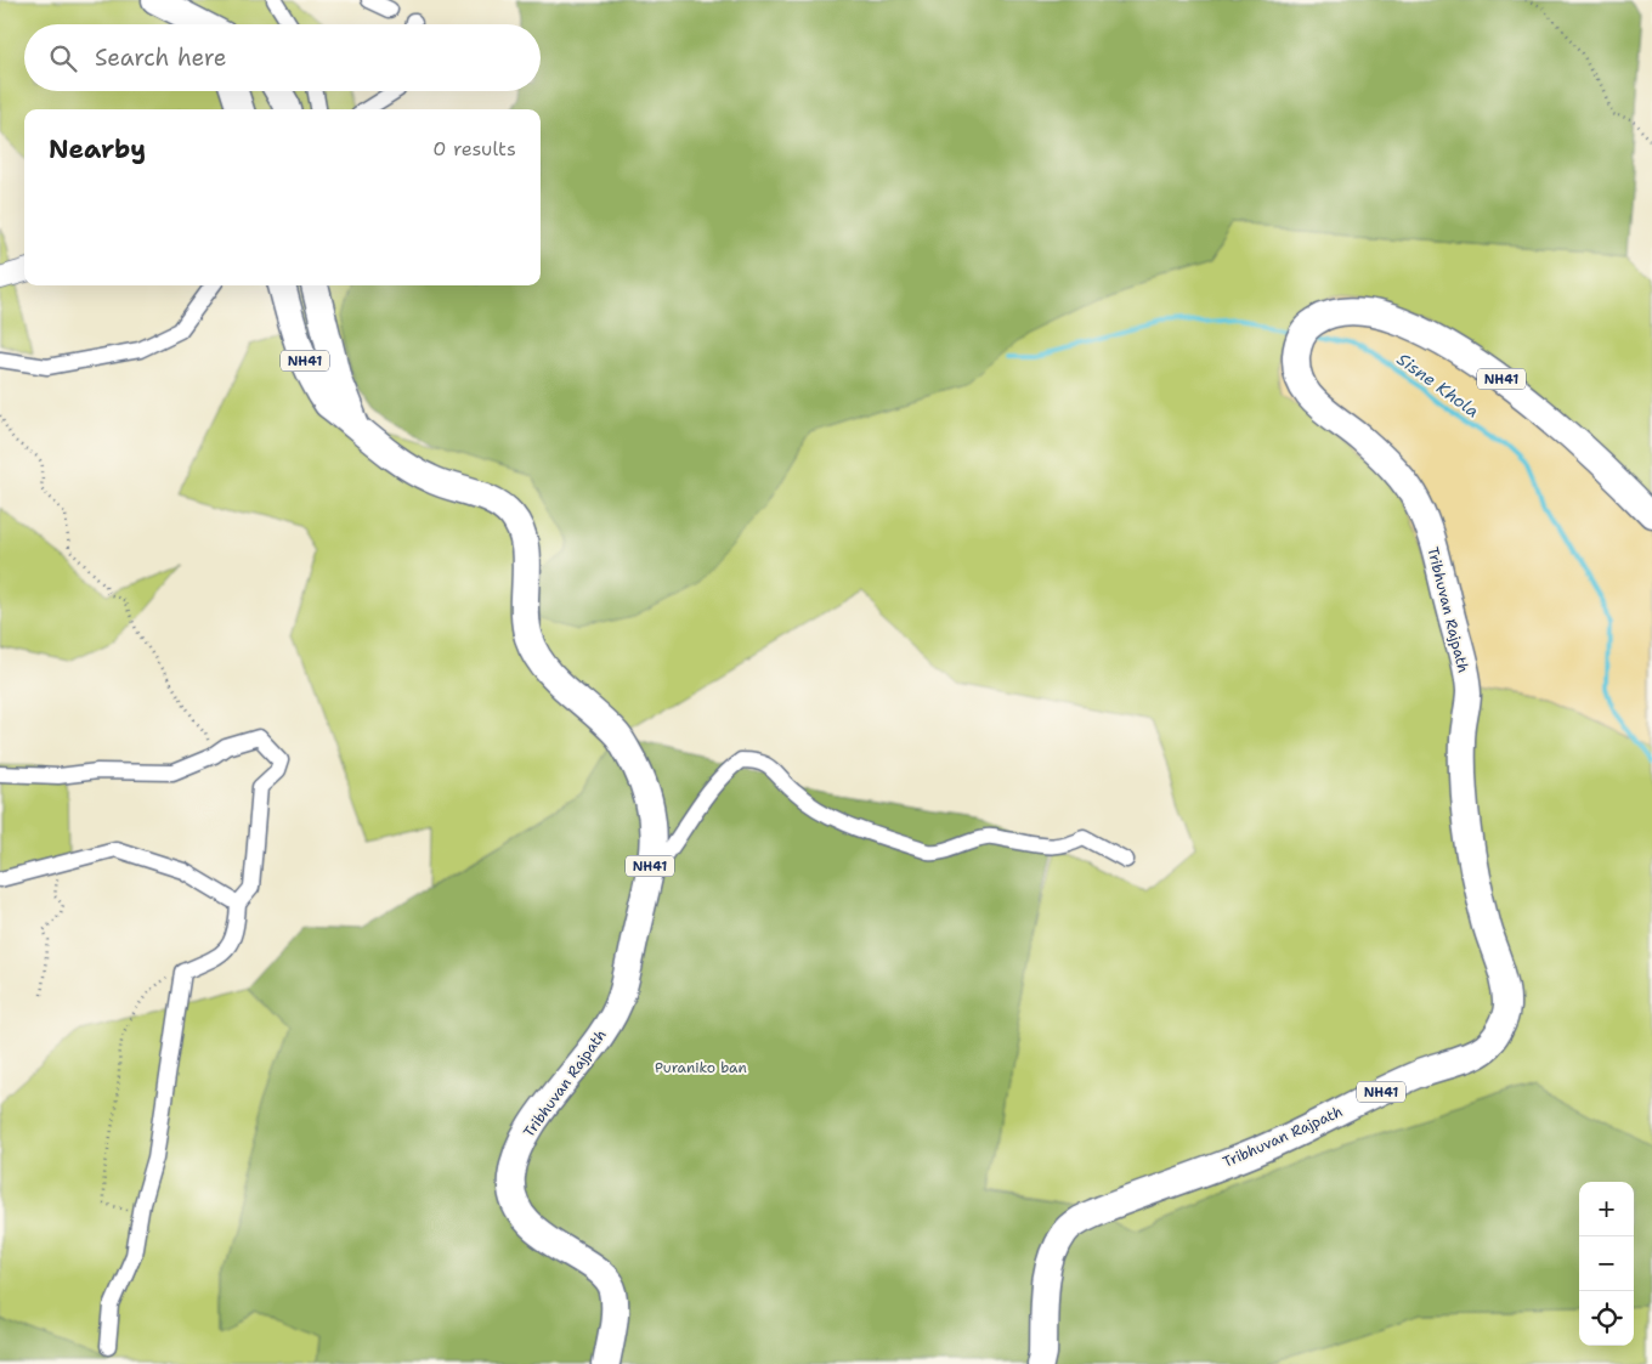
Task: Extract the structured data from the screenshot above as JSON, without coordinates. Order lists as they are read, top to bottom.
{
  "streets": {
    "highway": ["NH41", "Tribhuvan Rajpath"]
  },
  "crossings": [
    ["NH41", "Tribhuvan Rajpath"]
  ],
  "water": ["Sisne Khola"],
  "parks": ["Puraniko ban"],
  "page": {
    "search": "Search here",
    "heading": ["Nearby", "0 results"],
    "map_buttons": ["+", "−"]
  }
}
